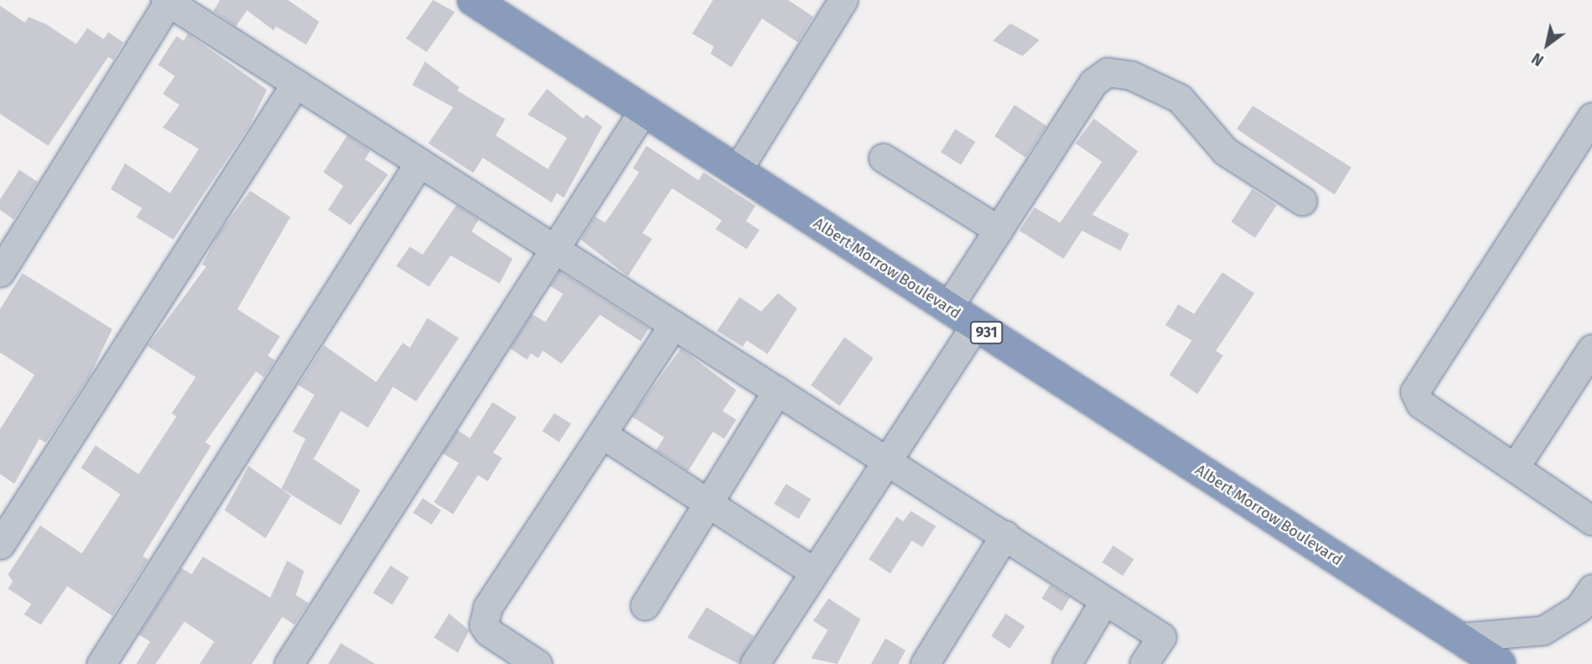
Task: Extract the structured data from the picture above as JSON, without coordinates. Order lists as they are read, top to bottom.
{
  "streets": {
    "highway": ["Albert Morrow Boulevard", "931"]
  },
  "north": "bottom left"
}
